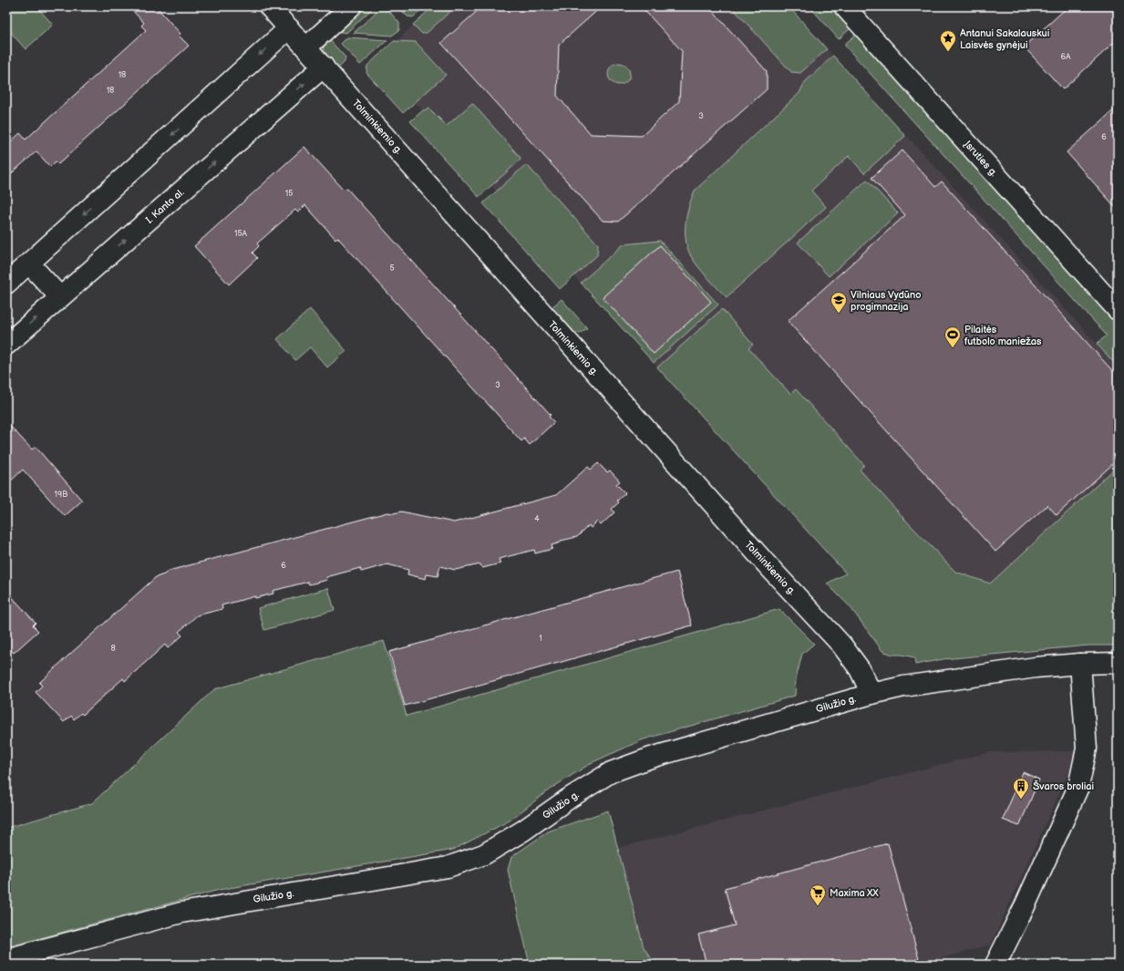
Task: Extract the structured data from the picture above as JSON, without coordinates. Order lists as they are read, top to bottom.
{
  "streets": {
    "street": [
      "Tolminkiemio g.",
      "Įsruties g.",
      "I. Kanto al.",
      "Gilužio g."
    ]
  },
  "crossings": [
    ["Tolminkiemio g.", "I. Kanto al."],
    ["Tolminkiemio g.", "Gilužio g."]
  ],
  "places": {
    "place": ["Antanui Sakalauskui Laisvės gynėjui"],
    "school or university": ["Vilniaus Vydūno progimnazija"],
    "sports": ["Pilaitės futbolo maniežas"],
    "building": ["Švaros broliai"],
    "supermarket": ["Maxima XX"]
  },
  "house_numbers": [
    "6A",
    "18",
    "18",
    "3",
    "6",
    "15",
    "15A",
    "5",
    "3",
    "19B",
    "4",
    "6",
    "1",
    "8"
  ]
}
